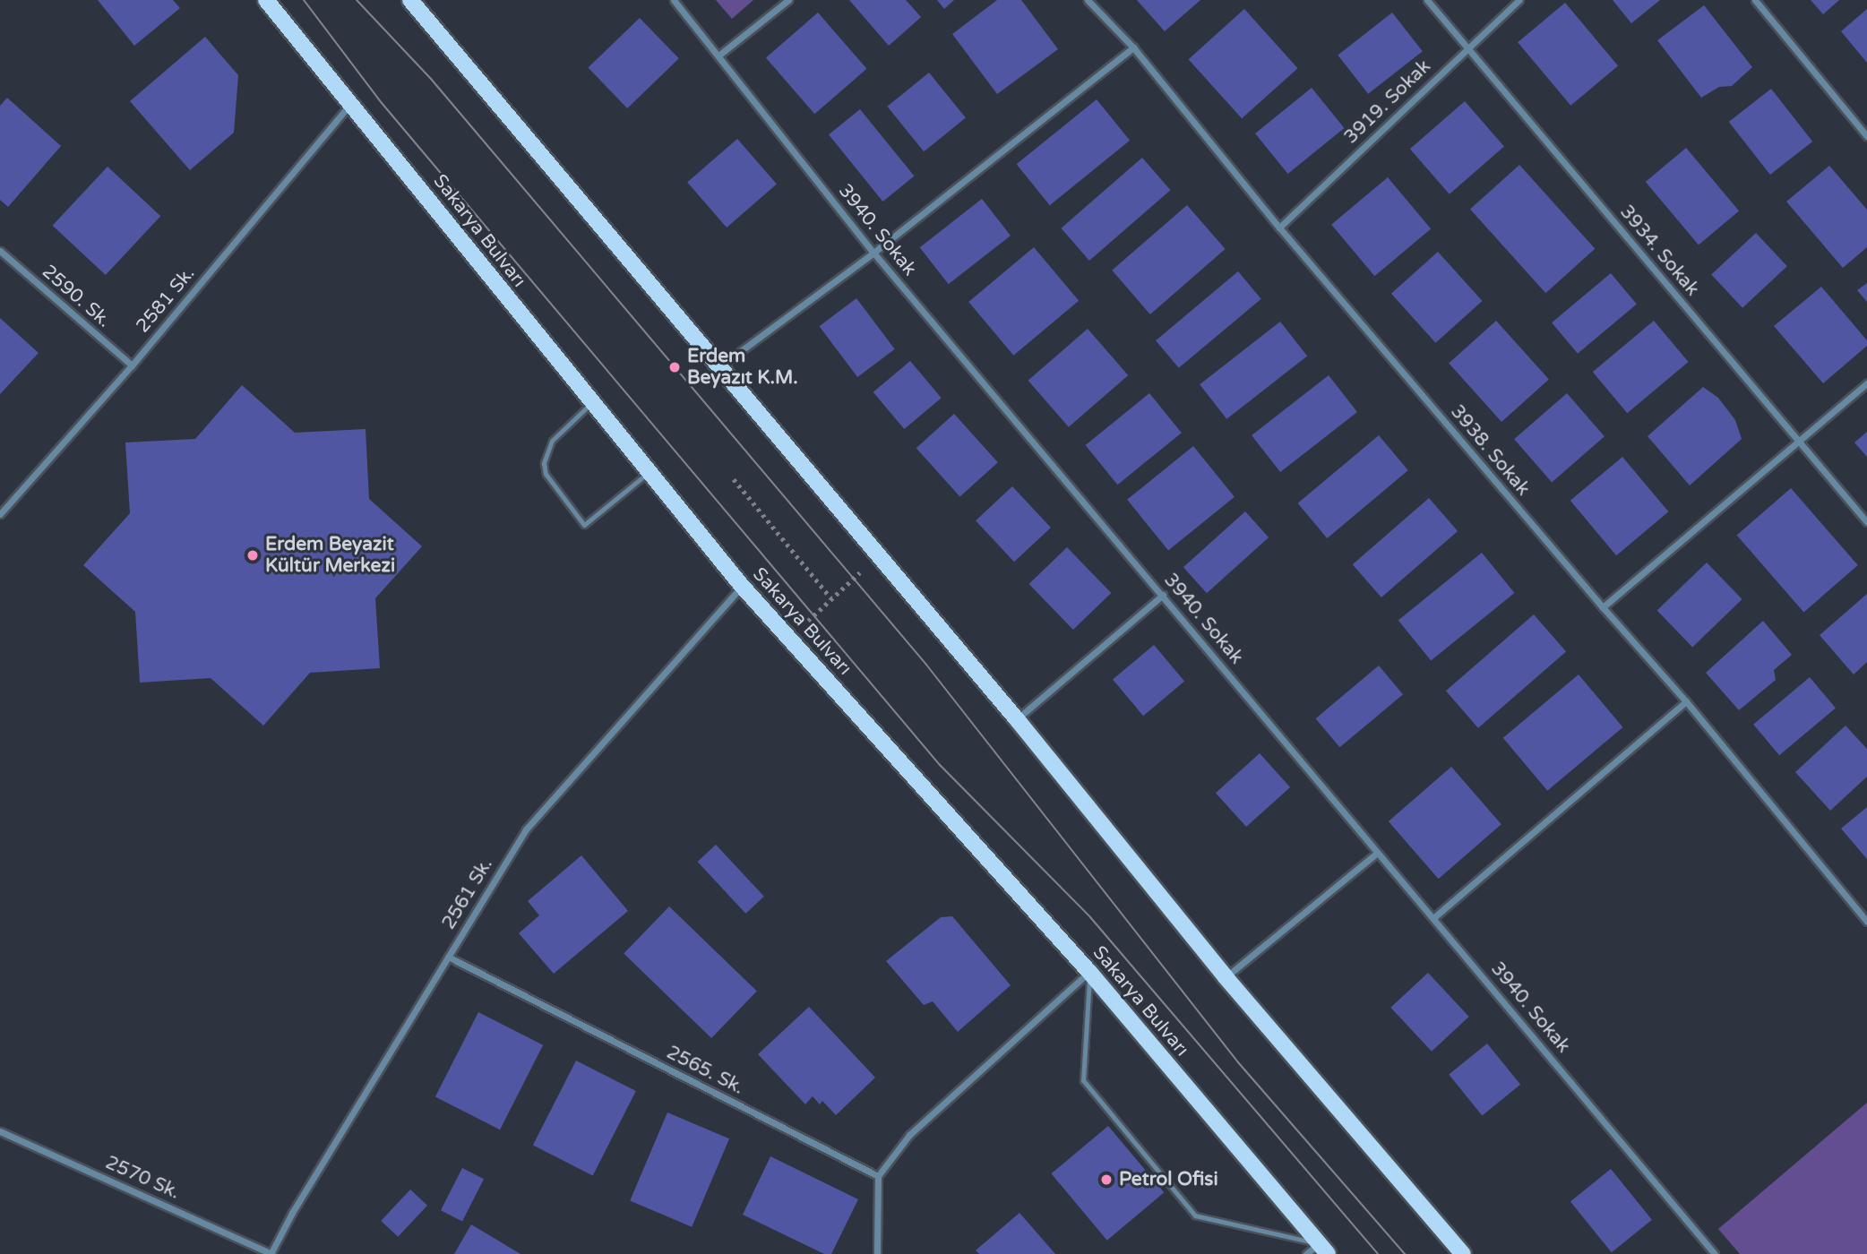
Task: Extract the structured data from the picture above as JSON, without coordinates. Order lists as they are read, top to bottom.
{
  "streets": {
    "main road": ["Sakarya Bulvarı"],
    "street": [
      "3919. Sokak",
      "3940. Sokak",
      "3934. Sokak",
      "2590. Sk.",
      "2581 Sk.",
      "3938. Sokak",
      "2561 Sk.",
      "2565. Sk.",
      "2570 Sk."
    ]
  },
  "crossings": [
    ["3919. Sokak", "3934. Sokak"],
    ["3919. Sokak", "3938. Sokak"],
    ["Sakarya Bulvarı", "2581 Sk."],
    ["Sakarya Bulvarı", "2561 Sk."],
    ["2590. Sk.", "2581 Sk."],
    ["2561 Sk.", "2565. Sk."],
    ["2561 Sk.", "2570 Sk."]
  ],
  "places": ["Erdem Beyazıt K.M.", "Erdem Beyazit Kültür Merkezi", "Petrol Ofisi"]
}
